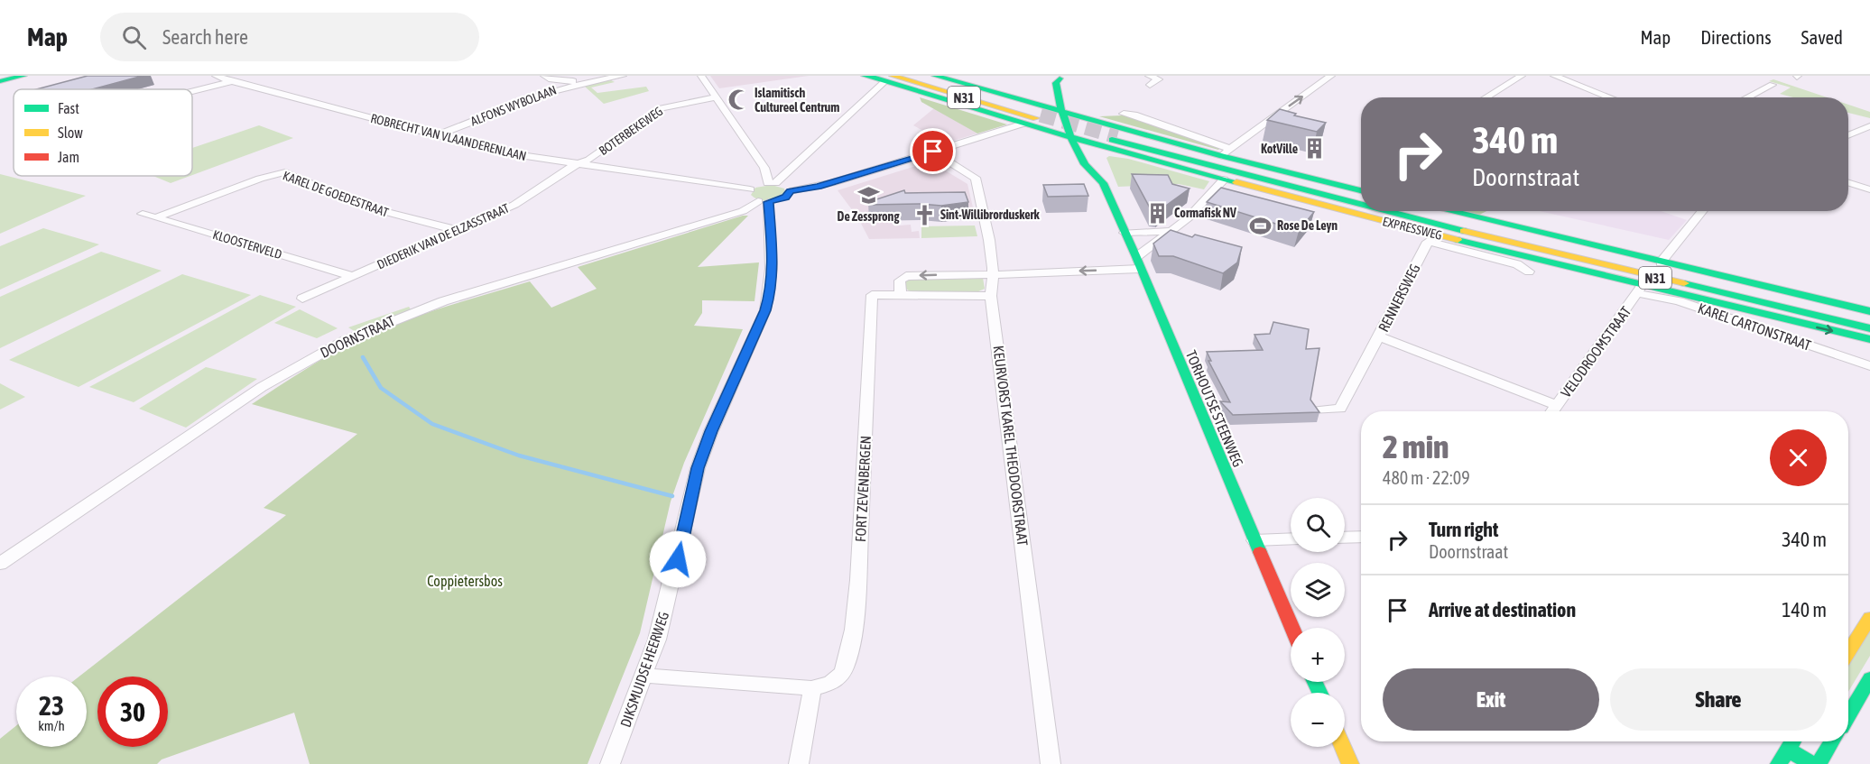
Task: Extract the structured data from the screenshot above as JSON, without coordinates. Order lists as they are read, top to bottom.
{
  "streets": {
    "main road": ["N31", "EXPRESSWEG", "TORHOUTSE STEENWEG"],
    "street": [
      "ALFONS WYBOLAAN",
      "BOTERBEKEWEG",
      "ROBRECHT VAN VLAANDERENLAAN",
      "KAREL DE GOEDESTRAAT",
      "DIEDERIK VAN DE ELZASSTRAAT",
      "KLOOSTERVELD",
      "RENNERSWEG",
      "KAREL CARTONSTRAAT",
      "DOORNSTRAAT",
      "VELODROOMSTRAAT",
      "KEURVORST KAREL THEODOORSTRAAT",
      "FORT ZEVENBERGEN",
      "DIKSMUIDSE HEERWEG"
    ]
  },
  "crossings": [
    ["ALFONS WYBOLAAN", "ROBRECHT VAN VLAANDERENLAAN"],
    ["BOTERBEKEWEG", "ROBRECHT VAN VLAANDERENLAAN"],
    ["BOTERBEKEWEG", "DIEDERIK VAN DE ELZASSTRAAT"],
    ["ROBRECHT VAN VLAANDERENLAAN", "DIEDERIK VAN DE ELZASSTRAAT"],
    ["KAREL DE GOEDESTRAAT", "DIEDERIK VAN DE ELZASSTRAAT"],
    ["KAREL DE GOEDESTRAAT", "KLOOSTERVELD"],
    ["EXPRESSWEG", "KAREL CARTONSTRAAT"],
    ["EXPRESSWEG", "VELODROOMSTRAAT"],
    ["EXPRESSWEG", "TORHOUTSE STEENWEG"],
    ["DIEDERIK VAN DE ELZASSTRAAT", "KLOOSTERVELD"],
    ["RENNERSWEG", "VELODROOMSTRAAT"],
    ["KAREL CARTONSTRAAT", "VELODROOMSTRAAT"],
    ["DOORNSTRAAT", "DIKSMUIDSE HEERWEG"],
    ["KEURVORST KAREL THEODOORSTRAAT", "FORT ZEVENBERGEN"],
    ["FORT ZEVENBERGEN", "DIKSMUIDSE HEERWEG"]
  ],
  "parks": ["Coppietersbos"],
  "places": {
    "mosque": ["Islamitisch Cultureel Centrum"],
    "building": ["KotVille", "Cormafisk NV"],
    "school or university": ["De Zessprong"],
    "church": ["Sint-Willibrorduskerk"],
    "sports": ["Rose De Leyn"]
  },
  "legend": ["Fast", "Slow", "Jam"],
  "page": {
    "header": "Map",
    "search": "Search here",
    "nav": ["Map", "Directions", "Saved"],
    "turn": ["340 m", "Doornstraat"],
    "heading": ["2 min", "480 m · 22:09"],
    "map_buttons": ["+", "−"],
    "list": [
      {
        "name": "Turn right",
        "note": "Doornstraat",
        "value": "340 m"
      },
      {
        "name": "Arrive at destination",
        "value": "140 m"
      }
    ],
    "buttons": ["Exit", "Share"],
    "speed": "23 km/h",
    "limit": "30"
  }
}
